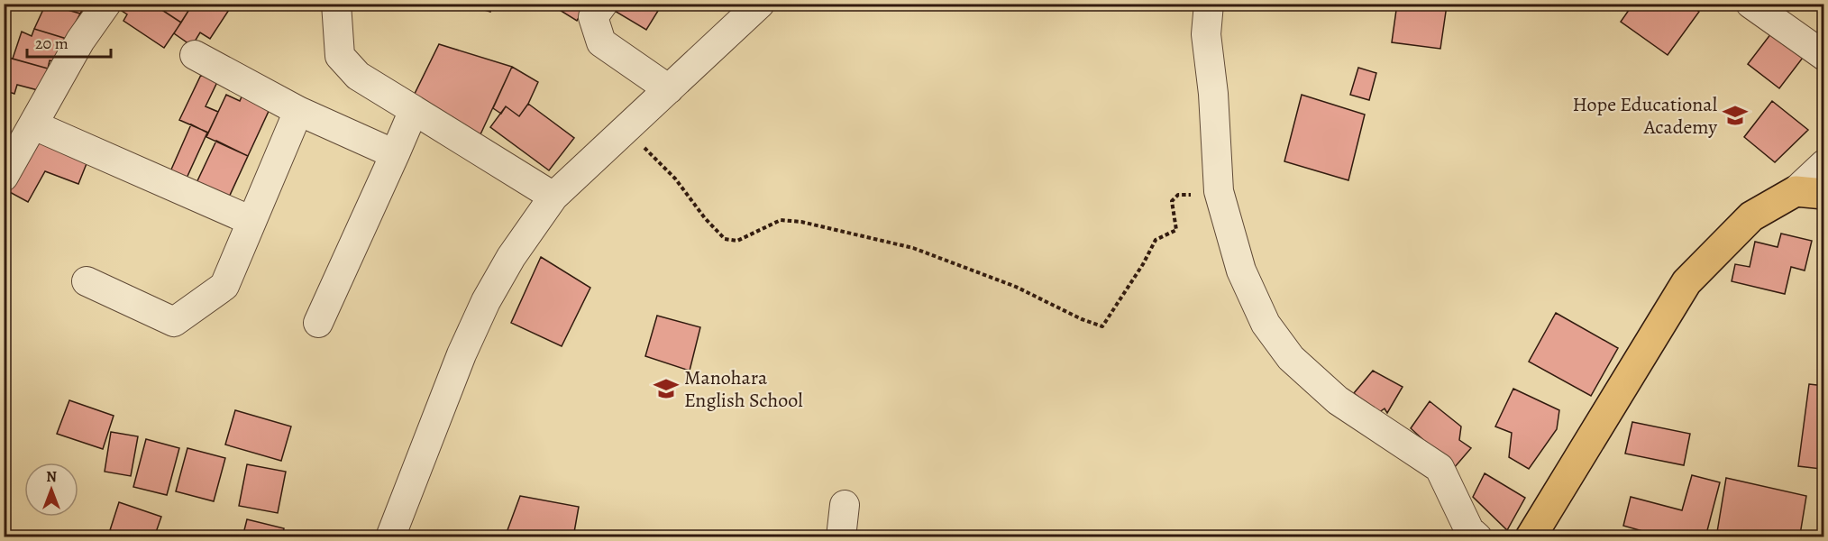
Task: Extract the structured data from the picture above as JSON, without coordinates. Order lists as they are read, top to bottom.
{
  "places": {
    "school or university": ["Hope Educational Academy", "Manohara English School"]
  },
  "scale_bar": "20 m",
  "north": "top"
}
